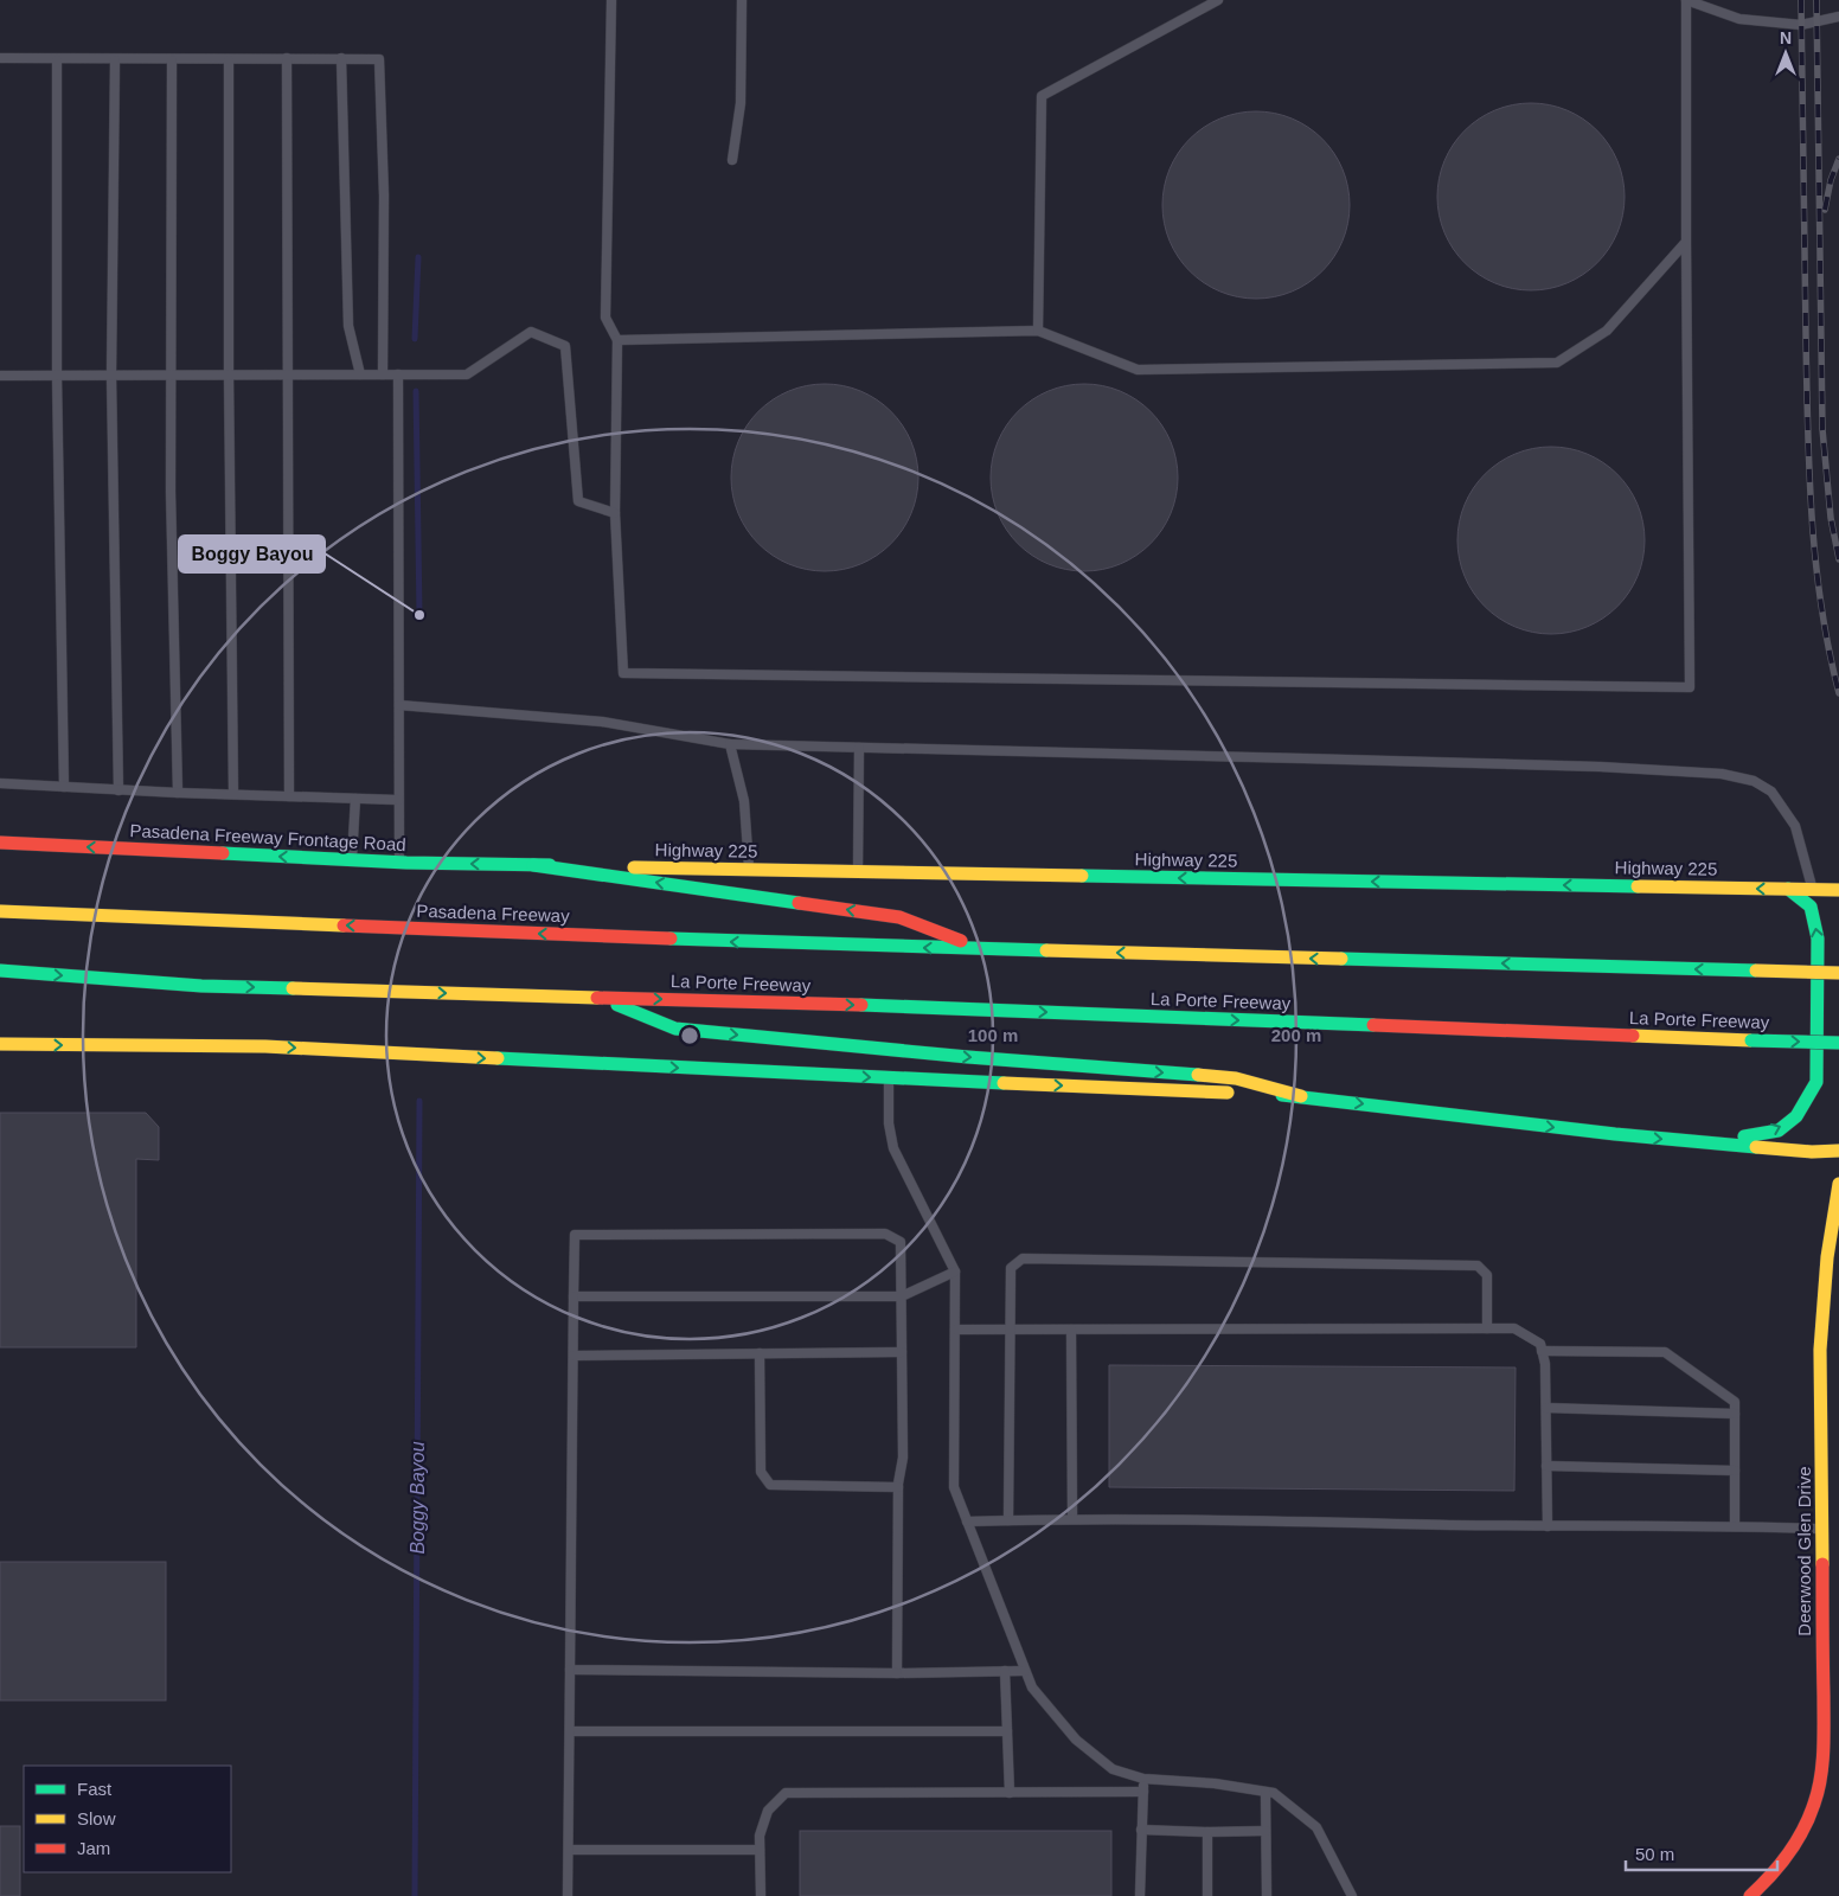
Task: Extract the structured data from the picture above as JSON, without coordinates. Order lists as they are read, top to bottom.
{
  "streets": {
    "main road": [
      "Pasadena Freeway Frontage Road",
      "Highway 225",
      "Pasadena Freeway",
      "La Porte Freeway",
      "Deerwood Glen Drive"
    ]
  },
  "crossings": [
    ["Pasadena Freeway Frontage Road", "Highway 225"]
  ],
  "one_way": ["Pasadena Freeway Frontage Road"],
  "water": ["Boggy Bayou"],
  "places": ["Boggy Bayou"],
  "legend": ["Fast", "Slow", "Jam"],
  "scale_bar": "50 m",
  "north": "top",
  "rings": ["100 m", "200 m"]
}
